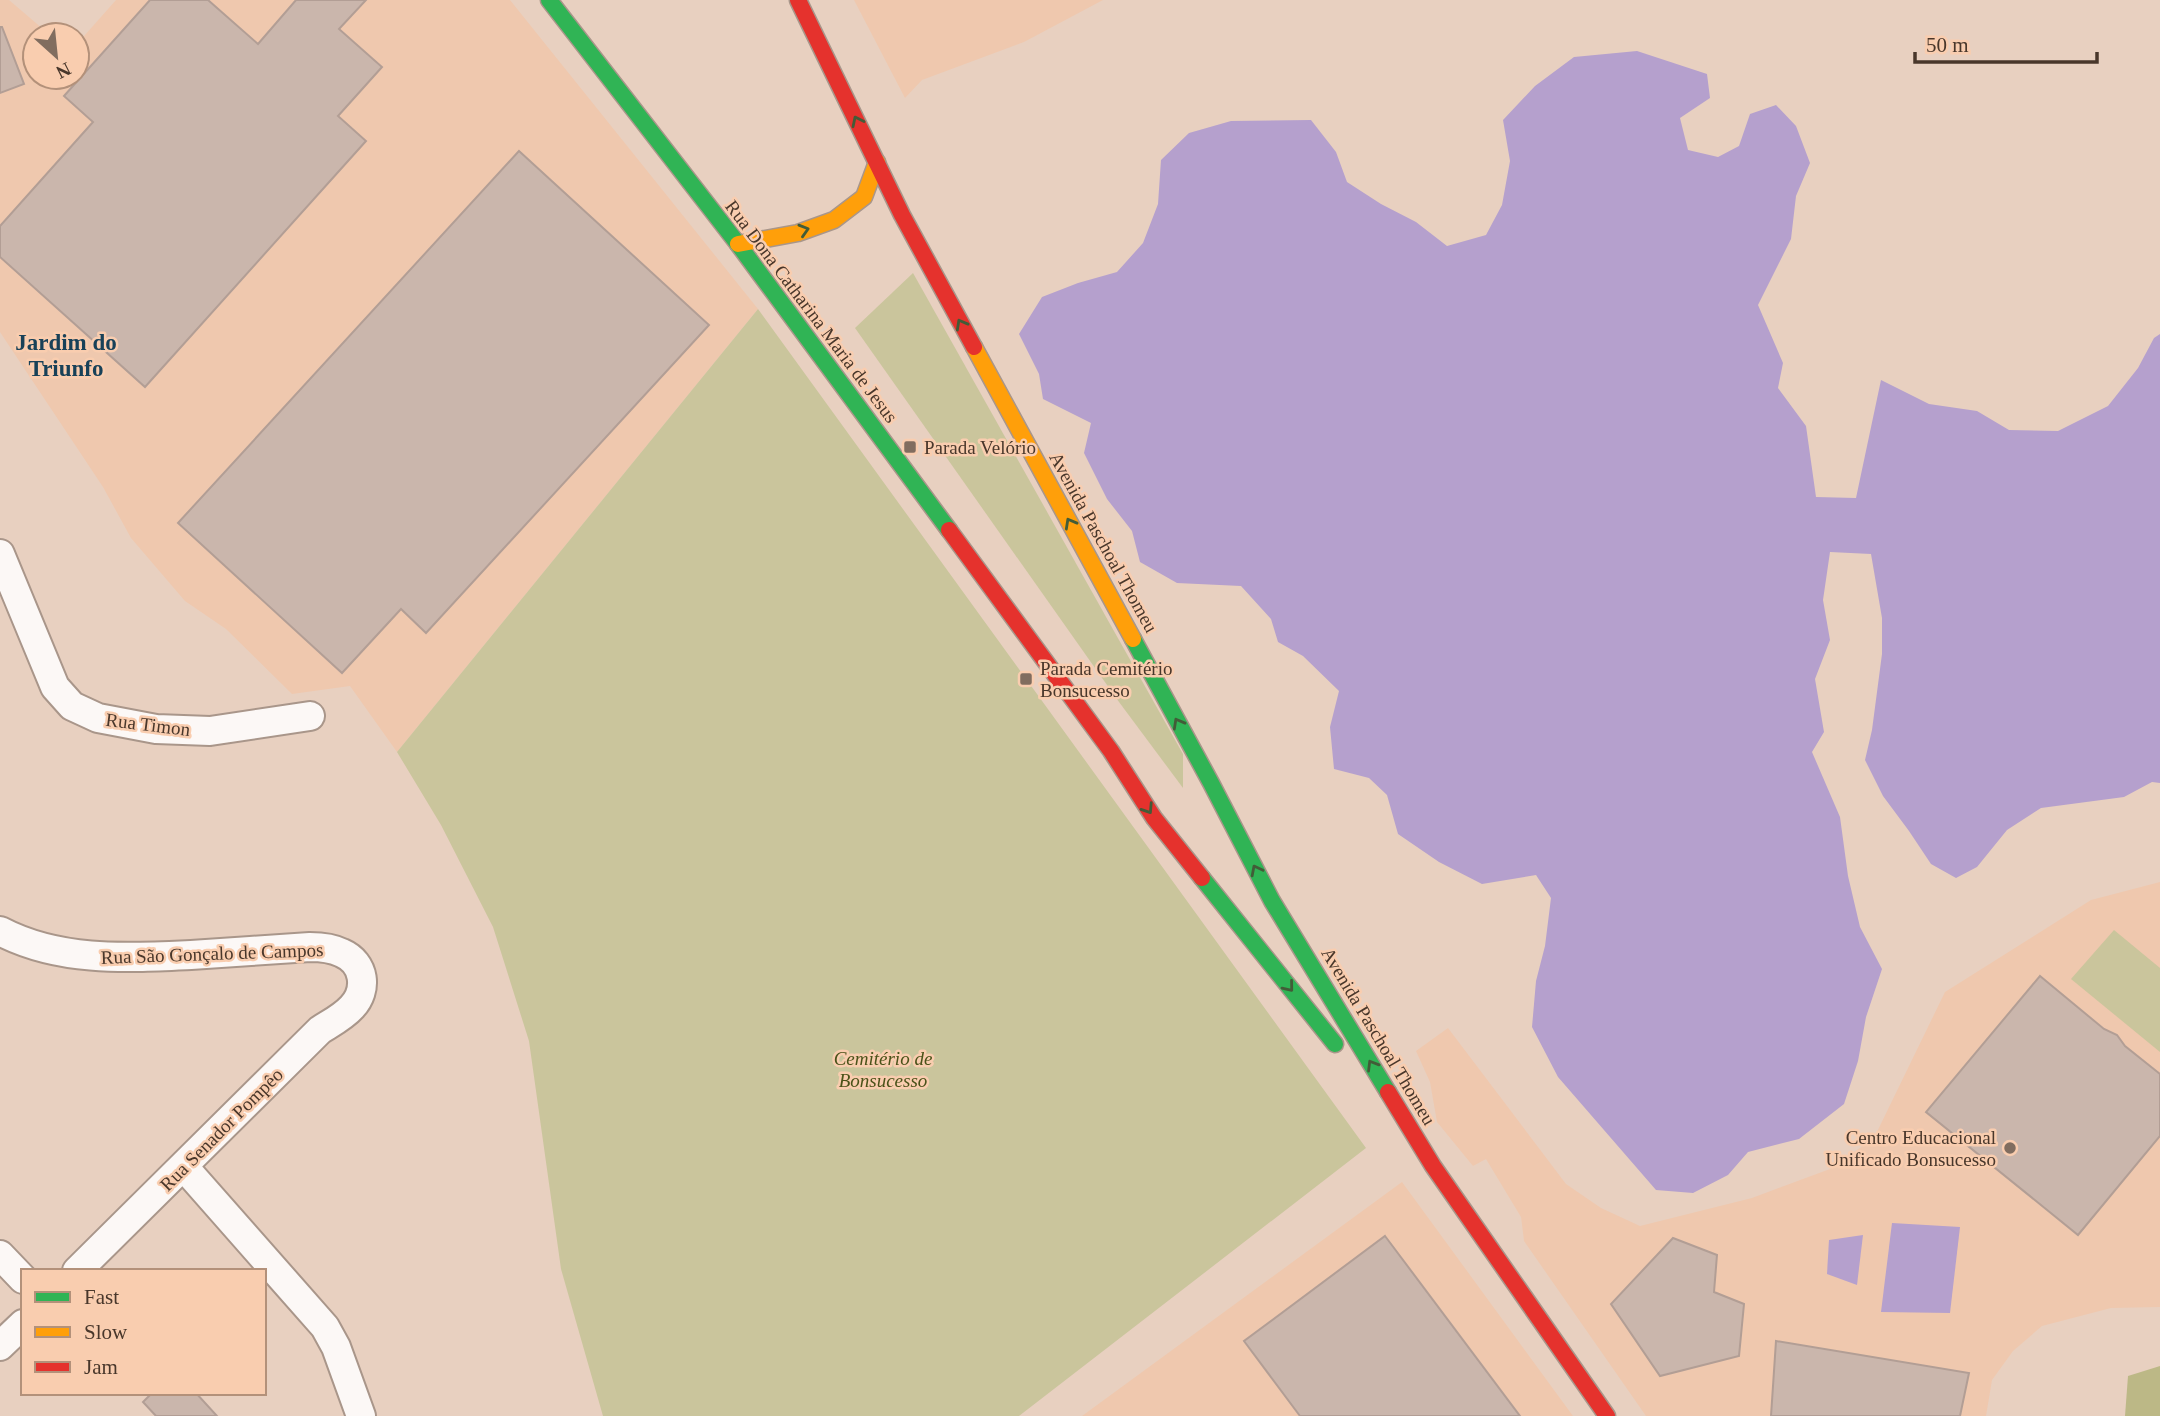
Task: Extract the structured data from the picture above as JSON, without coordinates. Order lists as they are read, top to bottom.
{
  "streets": {
    "main road": ["Rua Dona Catharina Maria de Jesus", "Avenida Paschoal Thomeu"],
    "street": ["Rua Timon", "Rua São Gonçalo de Campos", "Rua Senador Pompêo"]
  },
  "crossings": [
    ["Rua Dona Catharina Maria de Jesus", "Avenida Paschoal Thomeu"],
    ["Rua São Gonçalo de Campos", "Rua Senador Pompêo"]
  ],
  "districts": ["Jardim do Triunfo"],
  "parks": ["Cemitério de Bonsucesso"],
  "places": {
    "transit": ["Parada Velório", "Parada Cemitério Bonsucesso"],
    "other": ["Centro Educacional Unificado Bonsucesso"]
  },
  "legend": ["Fast", "Slow", "Jam"],
  "scale_bar": "50 m",
  "north": "bottom right"
}
